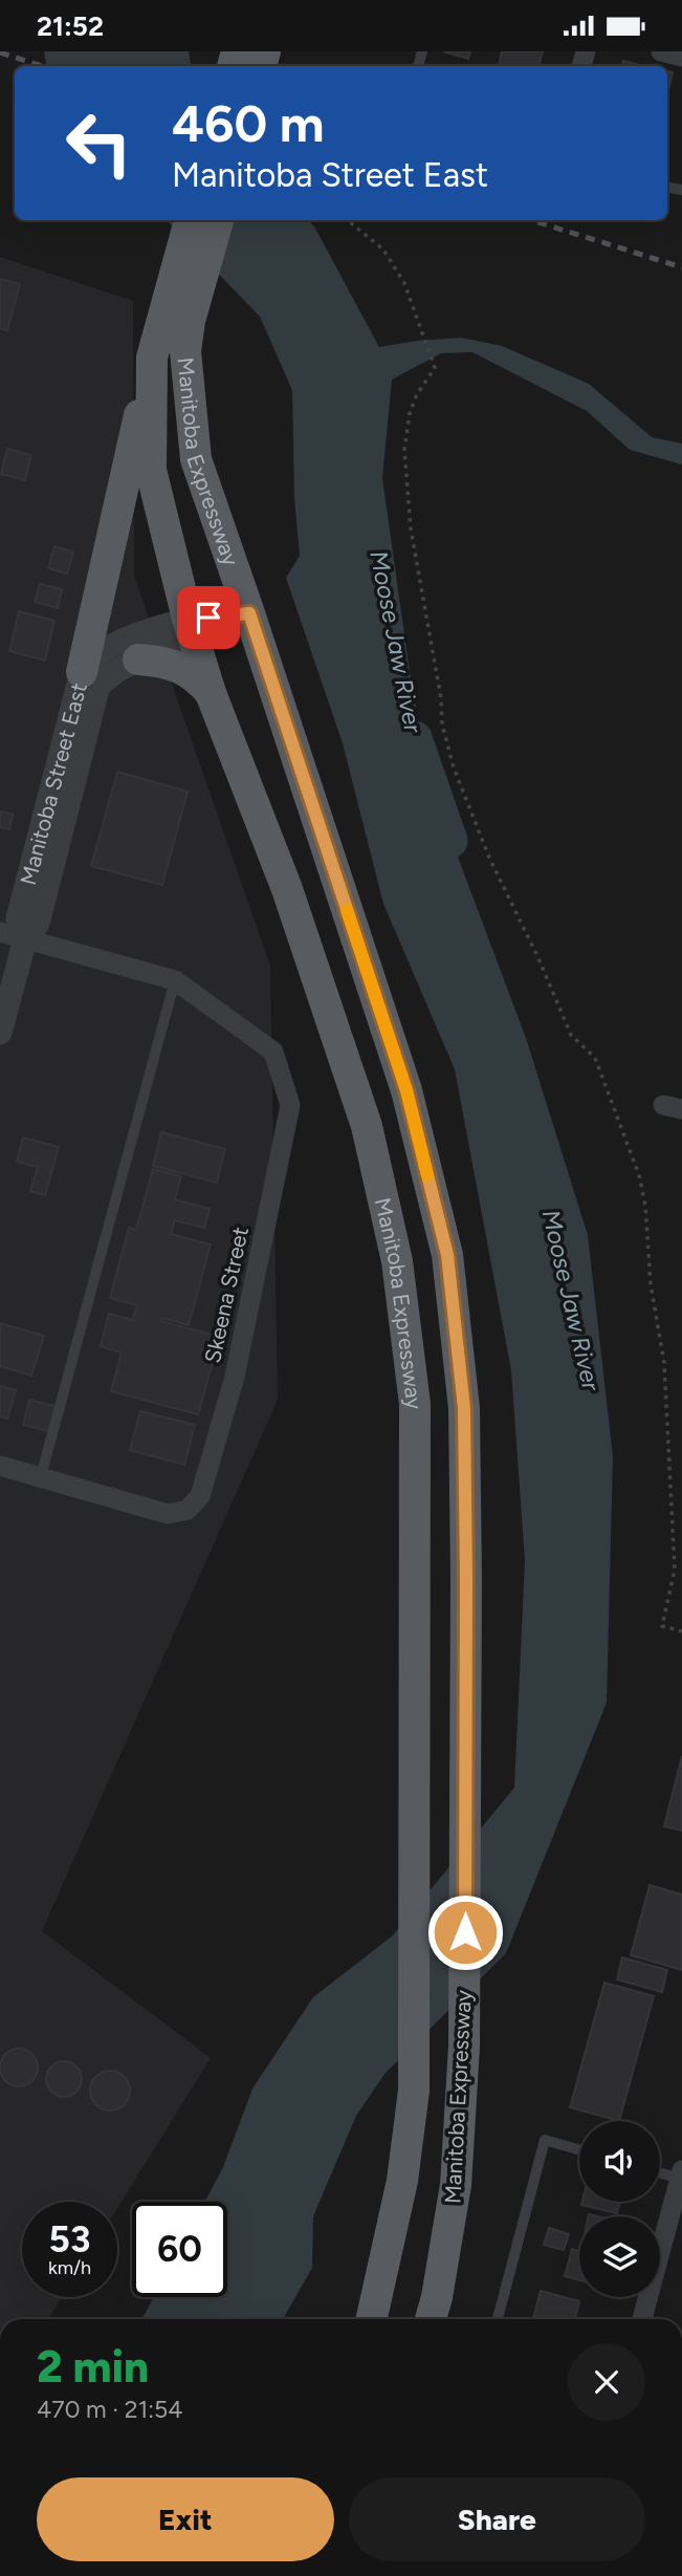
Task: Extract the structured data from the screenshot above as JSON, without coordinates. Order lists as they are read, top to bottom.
{
  "streets": {
    "main road": ["Manitoba Expressway"],
    "street": ["Manitoba Street East", "Skeena Street"]
  },
  "crossings": [
    ["Manitoba Expressway", "Manitoba Street East"]
  ],
  "water": ["Moose Jaw River"],
  "page": {
    "status": "21:52",
    "turn": ["460 m", "Manitoba Street East"],
    "speed": "53 km/h",
    "limit": "60",
    "heading": ["2 min", "470 m · 21:54"],
    "buttons": ["Exit", "Share"]
  }
}
